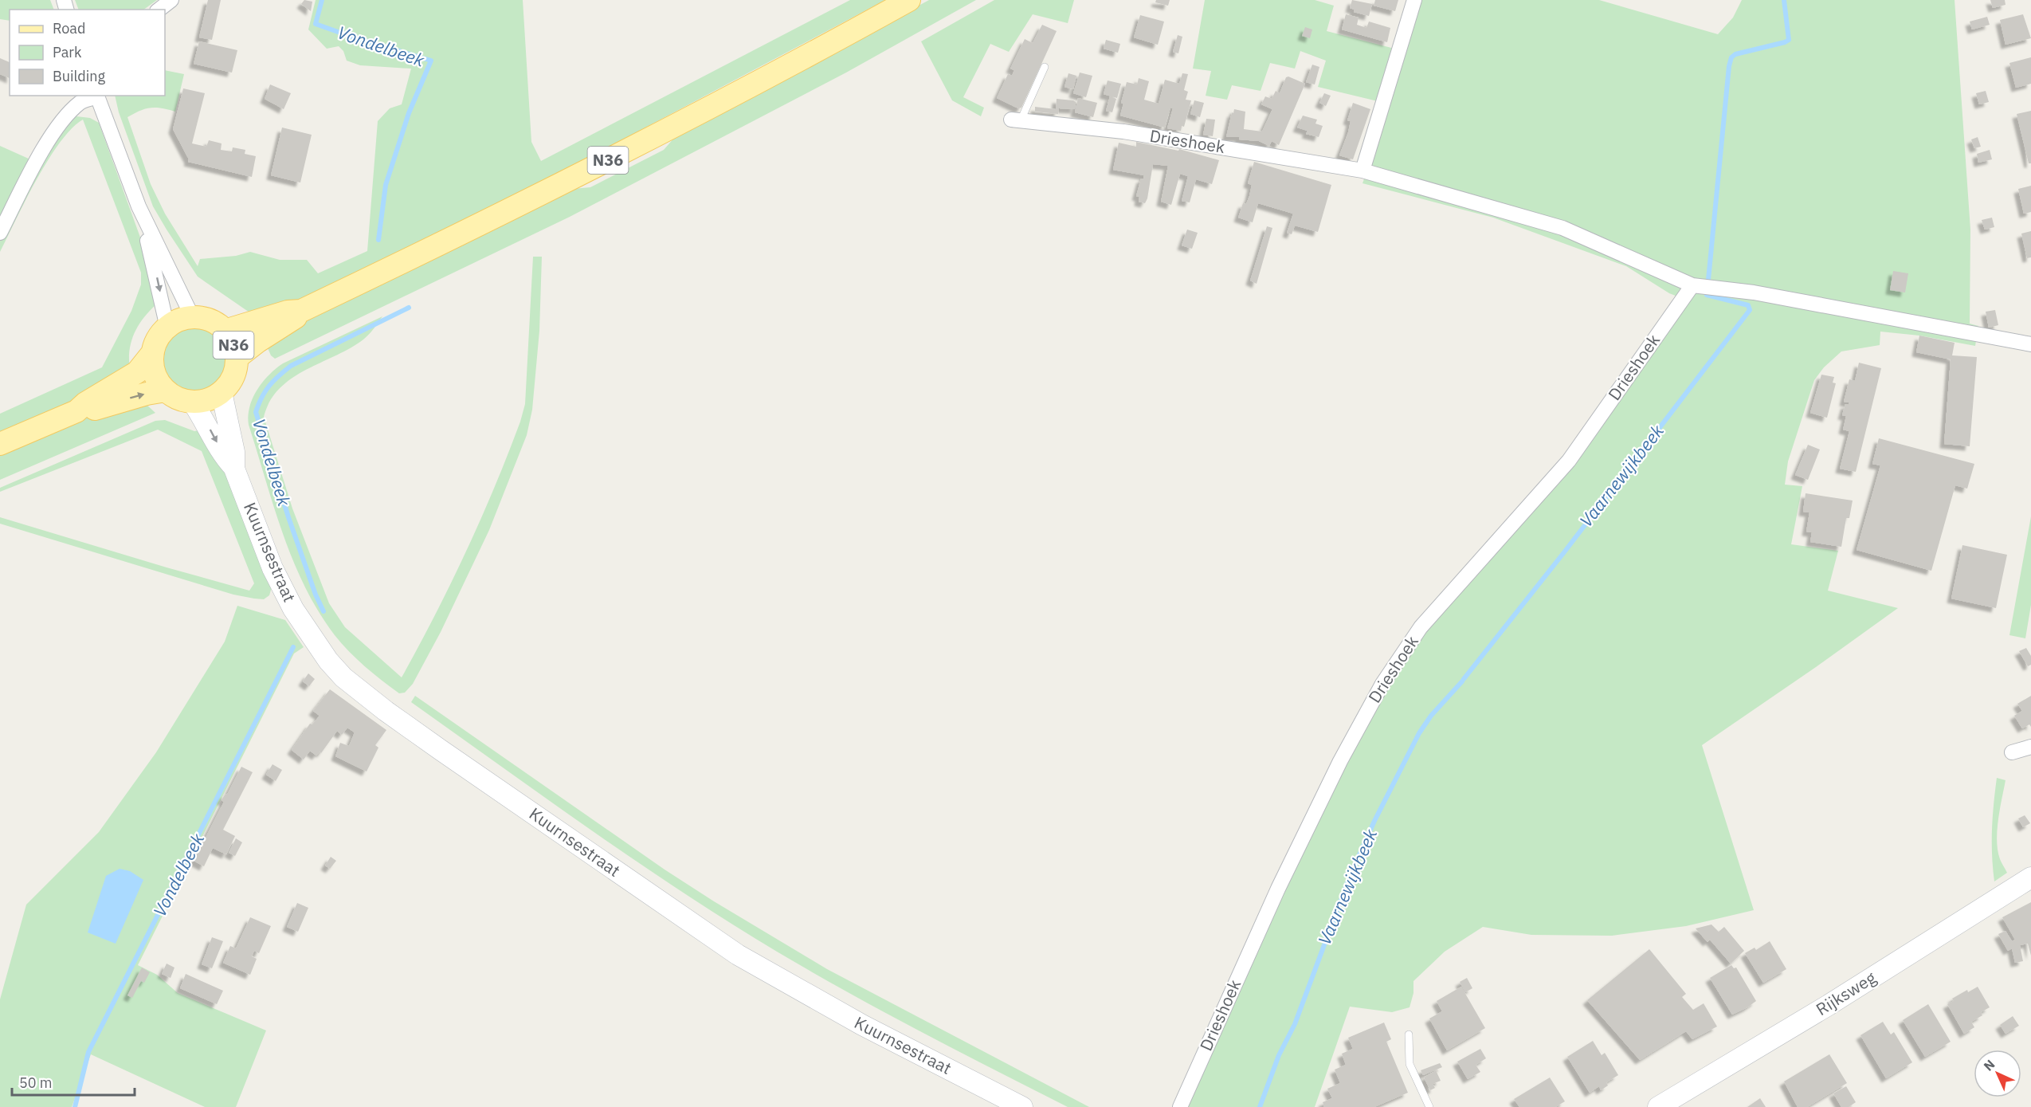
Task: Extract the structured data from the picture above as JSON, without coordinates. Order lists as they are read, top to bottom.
{
  "streets": {
    "main road": ["N36"],
    "street": ["Drieshoek", "Kuurnsestraat", "Rijksweg"]
  },
  "crossings": [
    ["N36", "Kuurnsestraat"]
  ],
  "water": ["Vondelbeek", "Vaarnewijkbeek"],
  "legend": ["Road", "Park", "Building"],
  "scale_bar": "50 m",
  "north": "top left"
}
